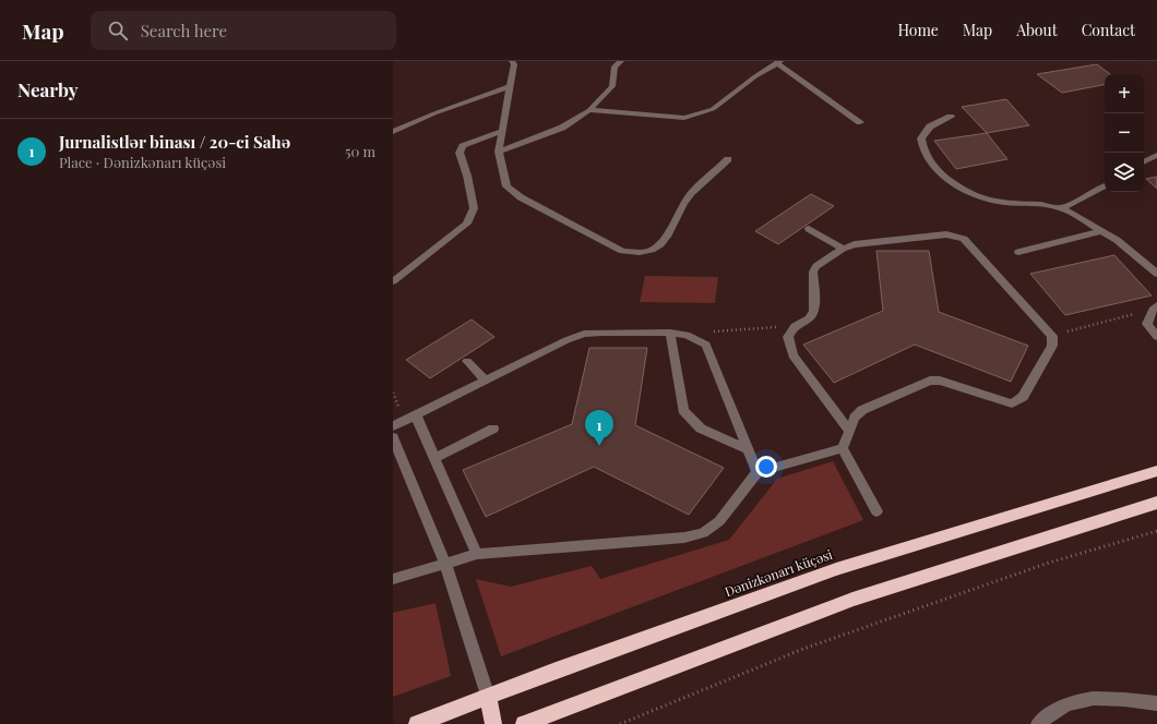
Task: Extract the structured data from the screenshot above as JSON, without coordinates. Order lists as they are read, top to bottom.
{
  "streets": {
    "highway": ["Dənizkənarı küçəsi"]
  },
  "page": {
    "header": "Map",
    "search": "Search here",
    "nav": [
      "Home",
      "Map",
      "About",
      "Contact"
    ],
    "heading": "Nearby",
    "map_buttons": ["+", "−"],
    "list": [
      {
        "mark": "1",
        "name": "Jurnalistlər binası / 20-ci Sahə",
        "note": "Place · Dənizkənarı küçəsi",
        "value": "50 m"
      }
    ],
    "pins": "1"
  }
}
